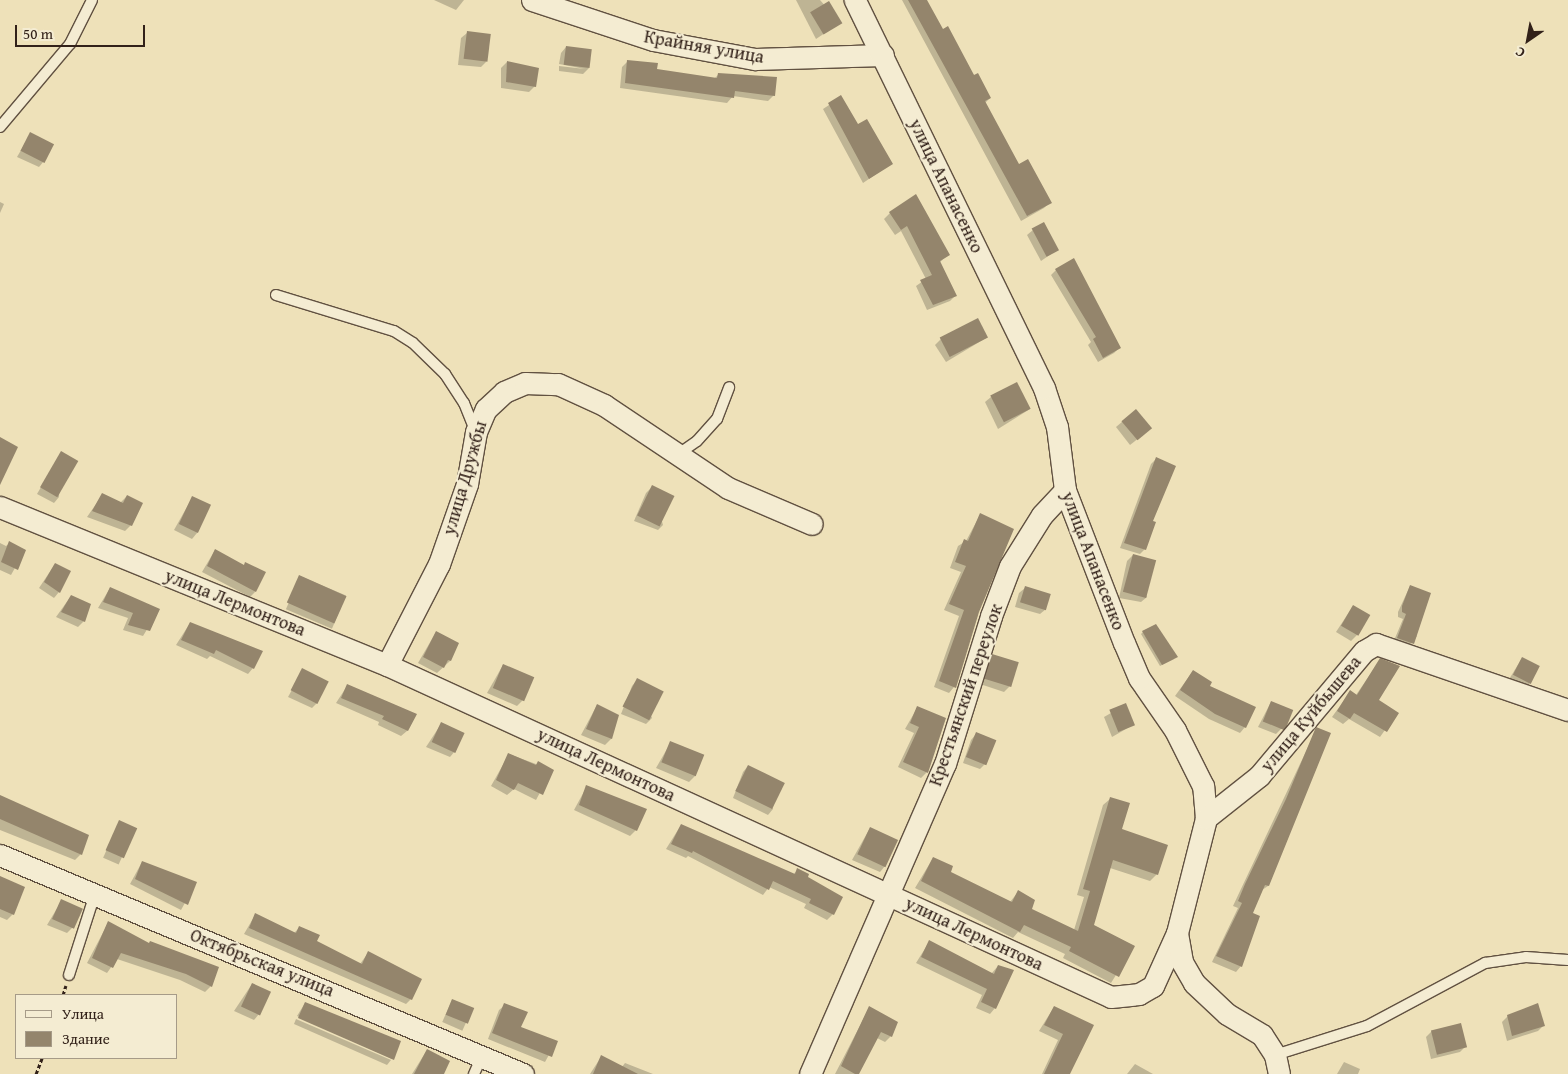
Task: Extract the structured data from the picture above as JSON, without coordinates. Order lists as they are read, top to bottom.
{
  "streets": {
    "street": [
      "Крайняя улица",
      "улица Апанасенко",
      "улица Дружбы",
      "улица Лермонтова",
      "Крестьянский переулок",
      "улица Куйбышева",
      "Октябрьская улица"
    ]
  },
  "crossings": [
    ["Крайняя улица", "улица Апанасенко"],
    ["улица Апанасенко", "улица Лермонтова"],
    ["улица Апанасенко", "Крестьянский переулок"],
    ["улица Апанасенко", "улица Куйбышева"],
    ["улица Дружбы", "улица Лермонтова"],
    ["улица Лермонтова", "Крестьянский переулок"]
  ],
  "legend": ["Улица", "Здание"],
  "scale_bar": "50 m",
  "north": "bottom left"
}
